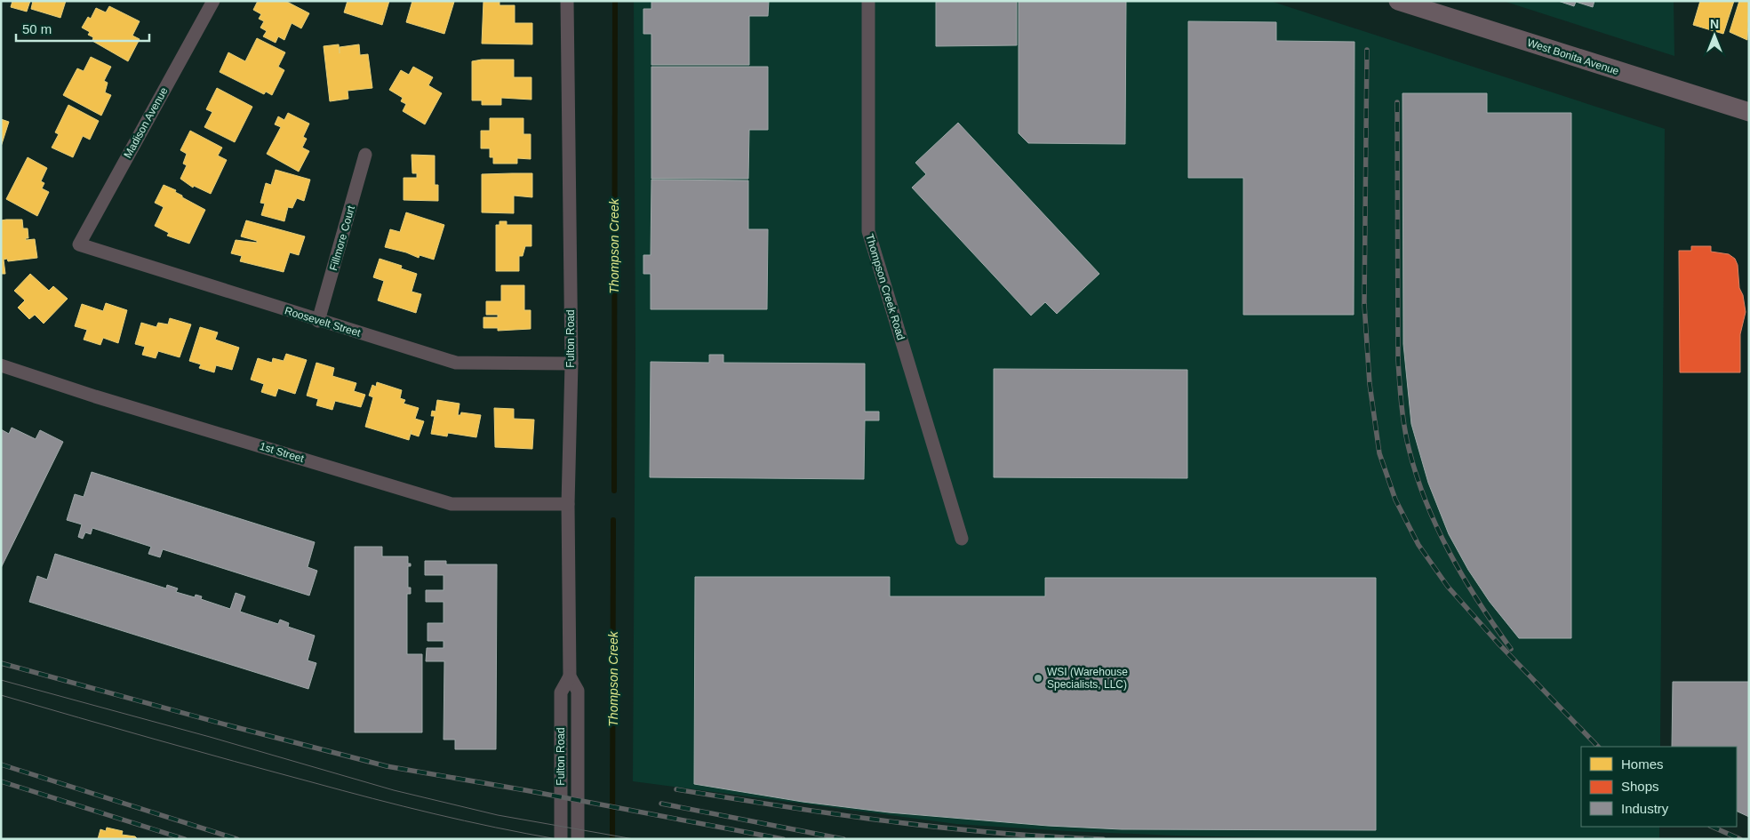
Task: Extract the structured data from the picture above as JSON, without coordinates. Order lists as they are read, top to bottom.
{
  "streets": {
    "main road": ["West Bonita Avenue"],
    "street": [
      "Madison Avenue",
      "Fillmore Court",
      "Thompson Creek Road",
      "Roosevelt Street",
      "Fulton Road",
      "1st Street"
    ]
  },
  "crossings": [
    ["Madison Avenue", "Roosevelt Street"],
    ["Fillmore Court", "Roosevelt Street"],
    ["Roosevelt Street", "Fulton Road"],
    ["Fulton Road", "1st Street"]
  ],
  "water": ["Thompson Creek"],
  "places": ["WSI (Warehouse Specialists, LLC)"],
  "legend": ["Homes", "Shops", "Industry"],
  "scale_bar": "50 m",
  "north": "top"
}
